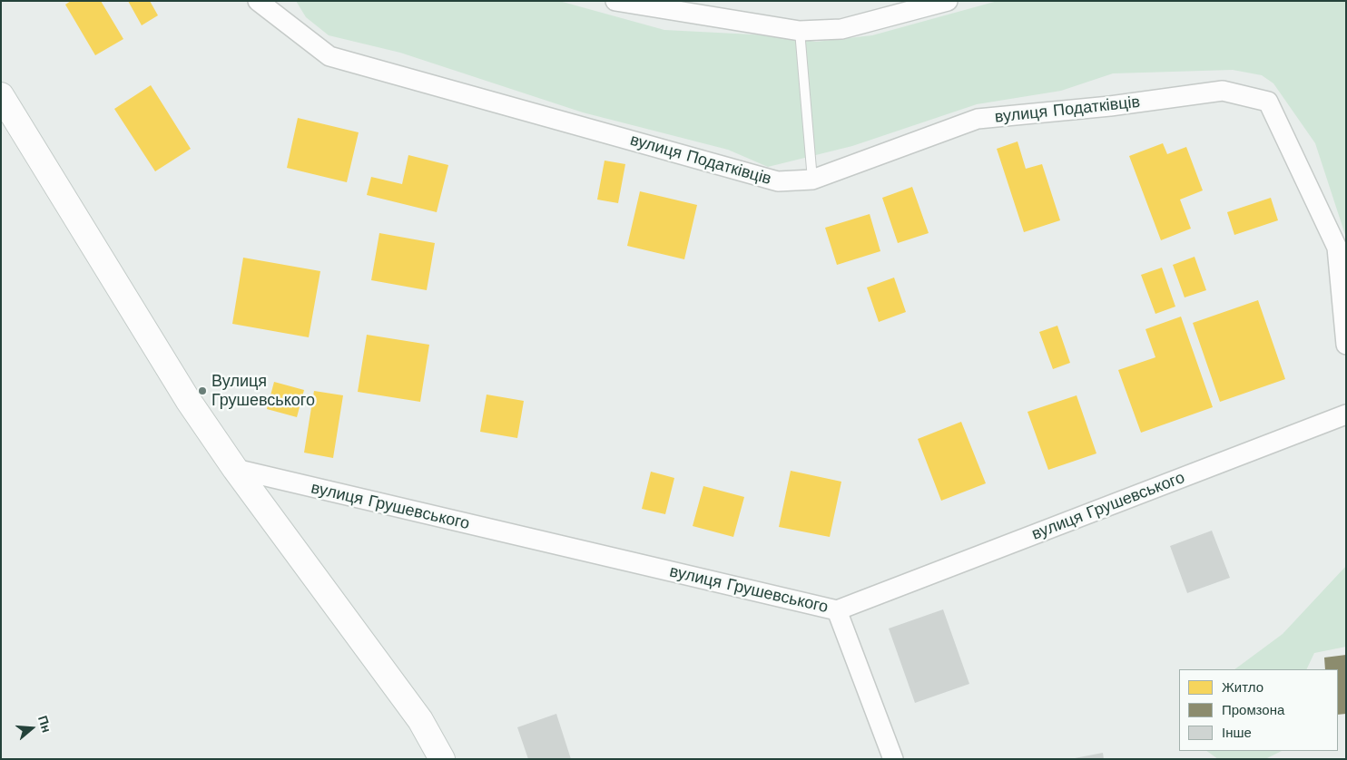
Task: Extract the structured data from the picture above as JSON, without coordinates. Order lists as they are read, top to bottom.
{
  "streets": {
    "street": ["вулиця Податківців", "вулиця Грушевського"]
  },
  "places": ["Вулиця Грушевського"],
  "legend": ["Житло", "Промзона", "Інше"],
  "north": "right"
}
